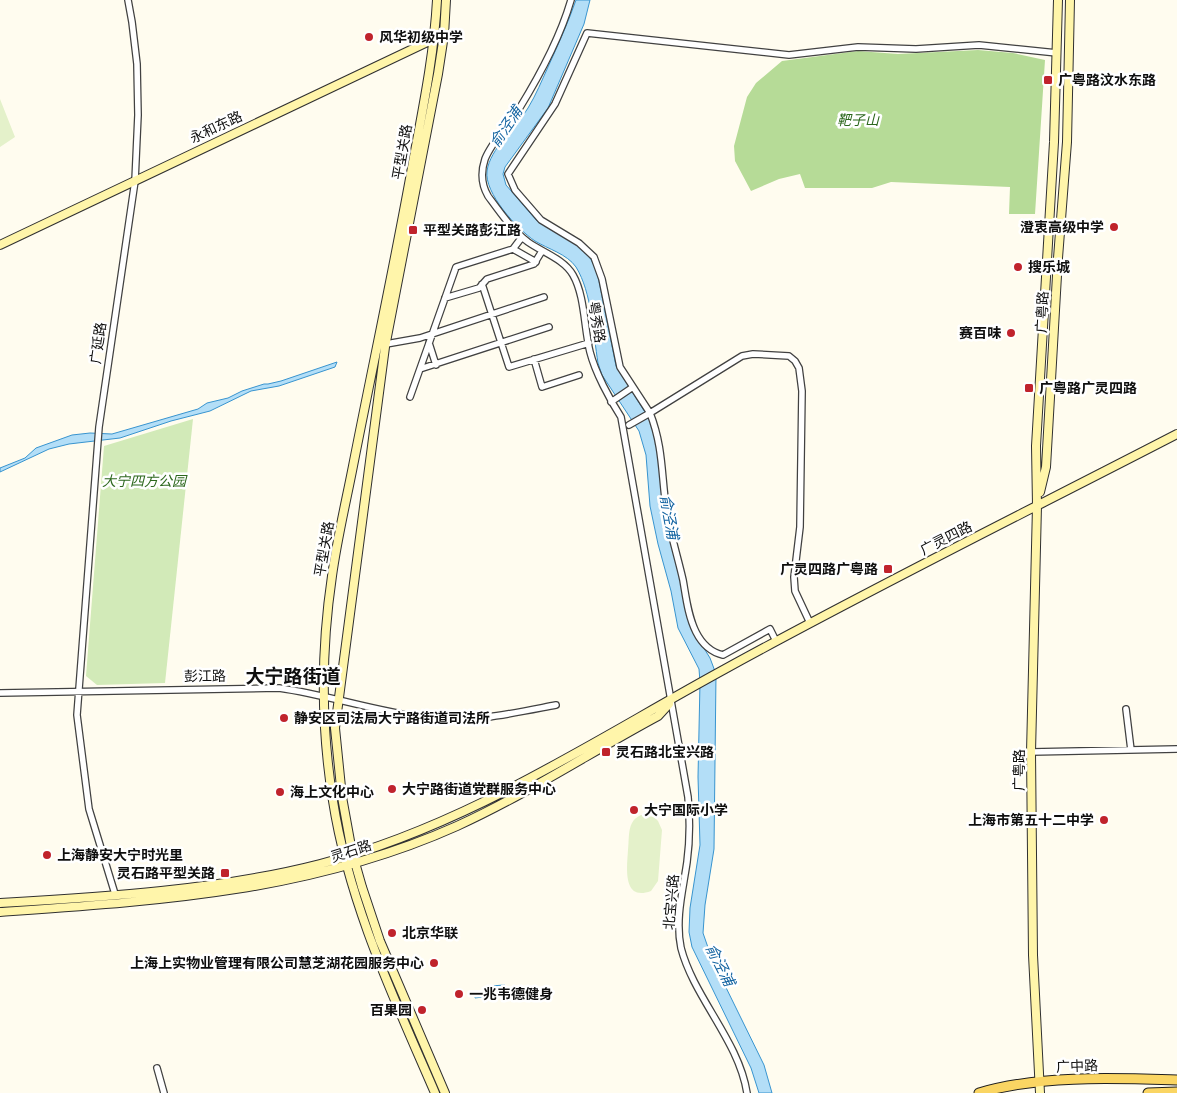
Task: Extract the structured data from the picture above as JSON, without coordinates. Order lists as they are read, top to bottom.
{
  "streets": {
    "main road": [
      "永和东路",
      "平型关路",
      "广粤路",
      "广灵四路",
      "灵石路",
      "广中路"
    ],
    "street": [
      "粤秀路",
      "广延路",
      "彭江路",
      "北宝兴路"
    ]
  },
  "crossings": [
    ["永和东路", "平型关路"],
    ["永和东路", "广延路"],
    ["平型关路", "彭江路"],
    ["平型关路", "灵石路"],
    ["广粤路", "广灵四路"],
    ["广粤路", "广中路"],
    ["粤秀路", "灵石路"],
    ["粤秀路", "北宝兴路"],
    ["广延路", "彭江路"],
    ["广延路", "灵石路"],
    ["广灵四路", "灵石路"],
    ["灵石路", "北宝兴路"]
  ],
  "districts": ["大宁路街道"],
  "water": ["俞泾浦"],
  "parks": ["靶子山", "大宁四方公园"],
  "places": {
    "other": [
      "风华初级中学",
      "澄衷高级中学",
      "搜乐城",
      "赛百味",
      "静安区司法局大宁路街道司法所",
      "大宁路街道党群服务中心",
      "海上文化中心",
      "大宁国际小学",
      "上海市第五十二中学",
      "上海静安大宁时光里",
      "北京华联",
      "上海上实物业管理有限公司慧芝湖花园服务中心",
      "一兆韦德健身",
      "百果园"
    ],
    "transit": [
      "广粤路汶水东路",
      "平型关路彭江路",
      "广粤路广灵四路",
      "广灵四路广粤路",
      "灵石路北宝兴路",
      "灵石路平型关路"
    ]
  }
}
